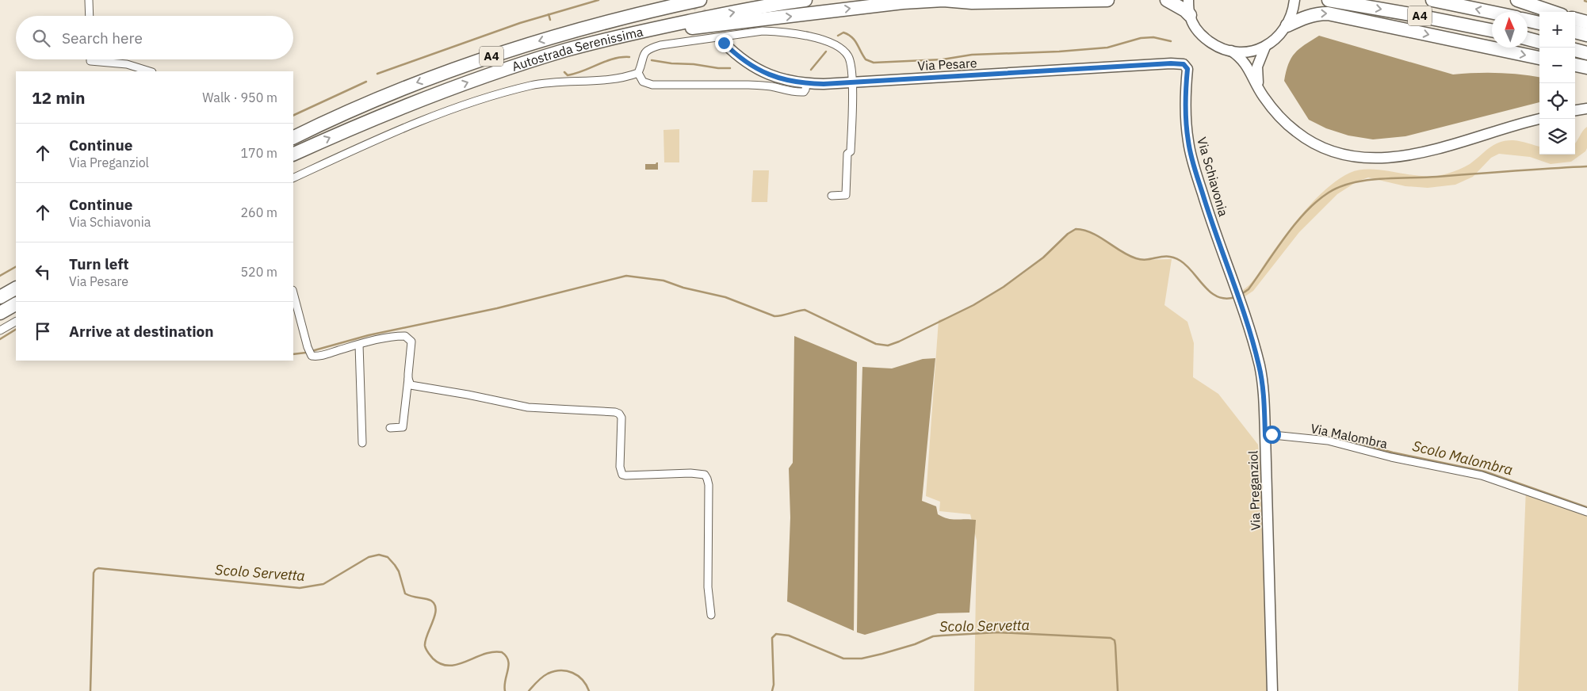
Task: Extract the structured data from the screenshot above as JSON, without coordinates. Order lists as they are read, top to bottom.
{
  "streets": {
    "highway": ["A4", "Autostrada Serenissima"],
    "street": [
      "Via Pesare",
      "Via Schiavonia",
      "Via Malombra",
      "Via Preganziol"
    ]
  },
  "crossings": [
    ["Via Pesare", "Via Schiavonia"],
    ["Via Schiavonia", "Via Preganziol"],
    ["Via Malombra", "Via Preganziol"]
  ],
  "water": ["Scolo Malombra", "Scolo Servetta"],
  "north": "top",
  "page": {
    "map_buttons": ["+", "−"],
    "search": "Search here",
    "heading": ["12 min", "Walk · 950 m"],
    "list": [
      ["Continue", "Via Preganziol", "170 m"],
      ["Continue", "Via Schiavonia", "260 m"],
      ["Turn left", "Via Pesare", "520 m"],
      "Arrive at destination"
    ]
  }
}
